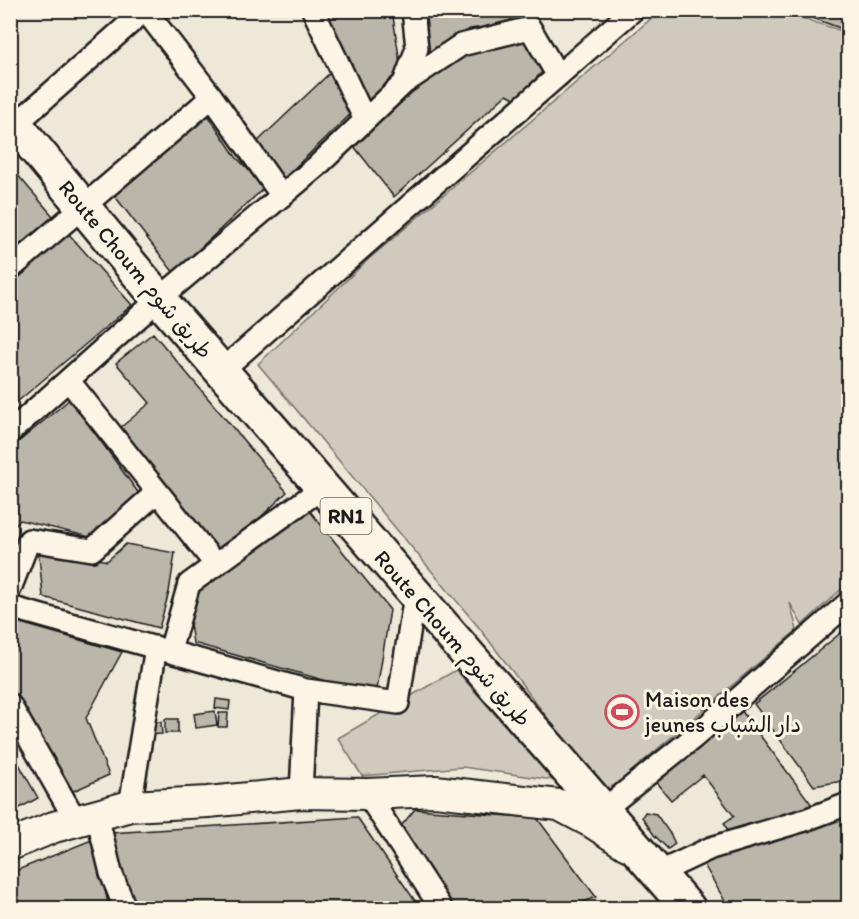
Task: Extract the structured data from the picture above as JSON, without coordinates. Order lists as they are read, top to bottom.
{
  "streets": {
    "highway": ["Route Choum طريق شوم", "RN1"]
  },
  "places": {
    "sports": ["Maison des jeunes دار الشباب"]
  }
}
